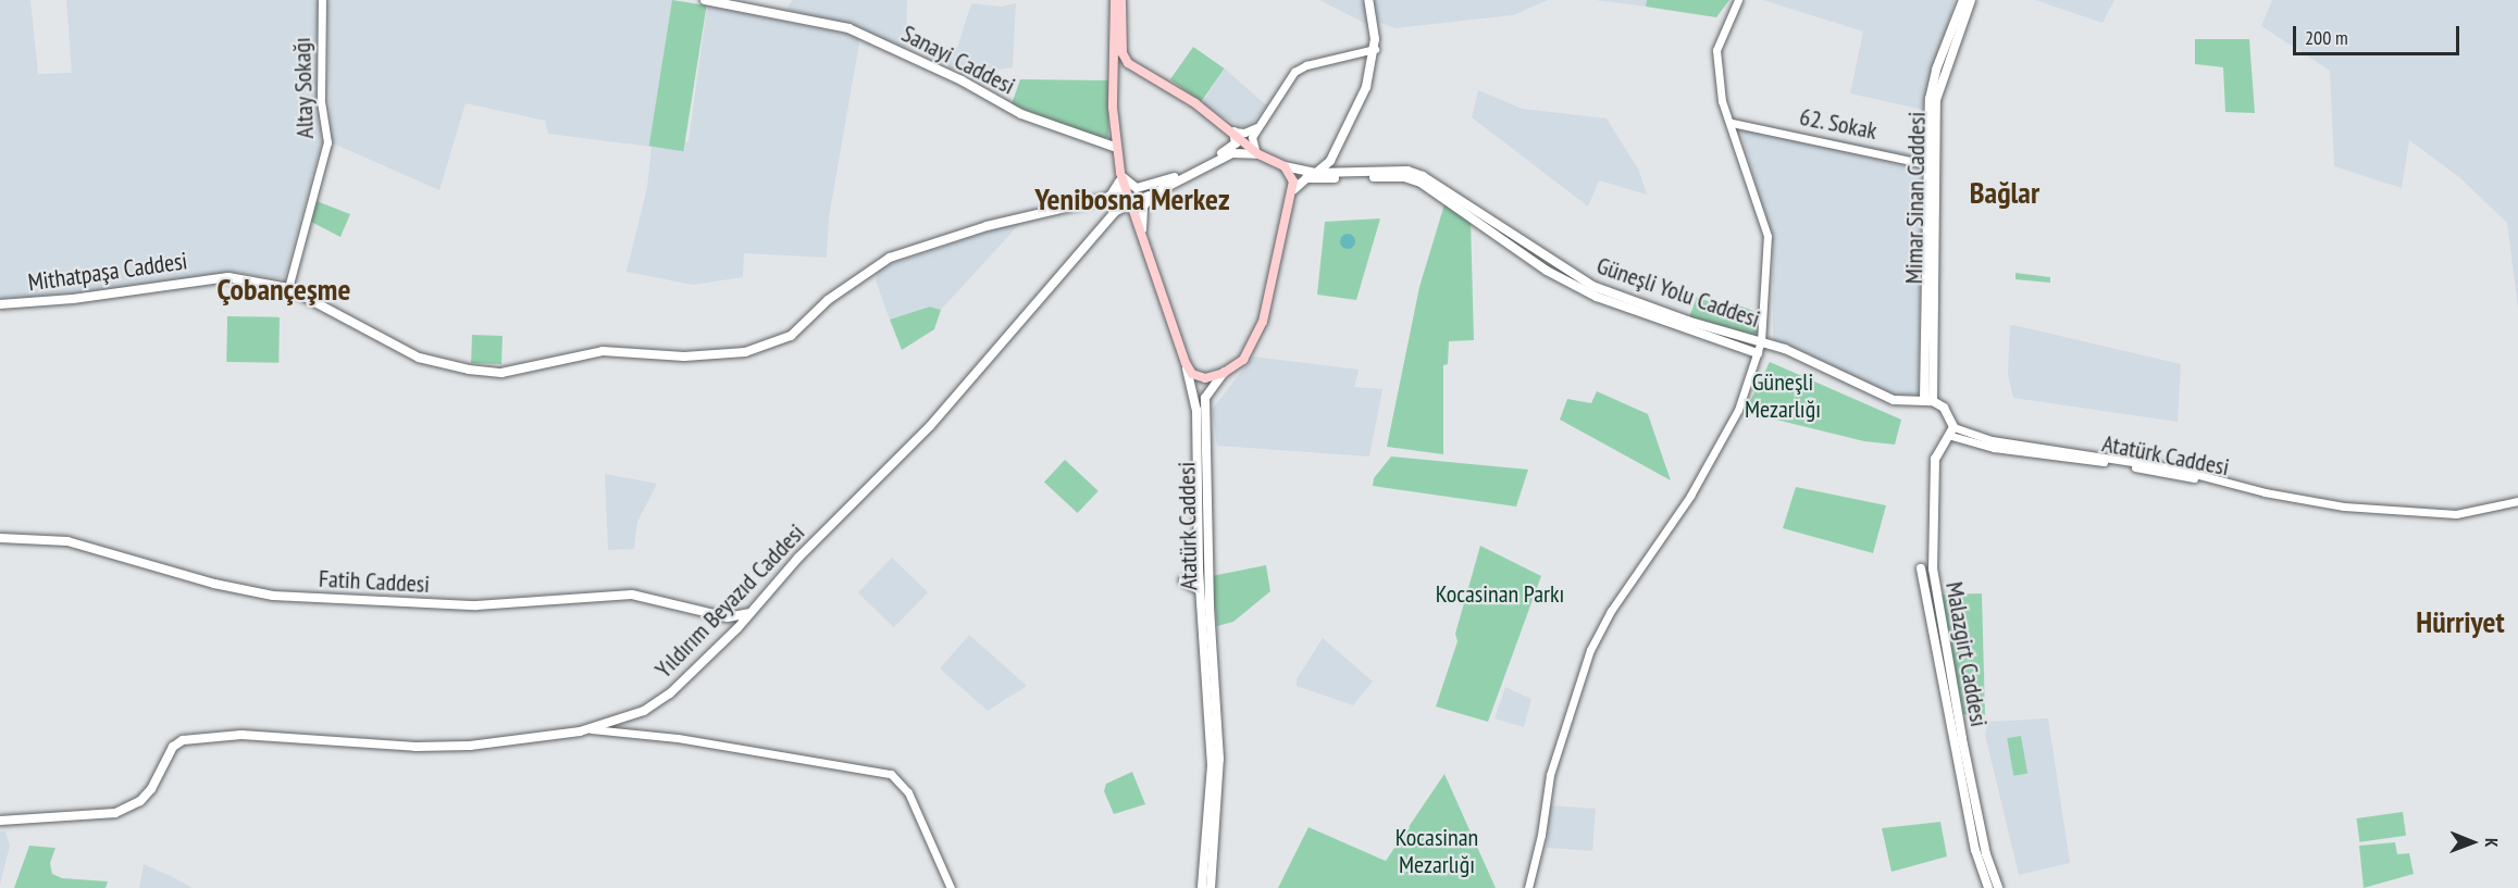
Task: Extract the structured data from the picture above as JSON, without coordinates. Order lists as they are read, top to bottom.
{
  "streets": {
    "main road": [
      "Sanayi Caddesi",
      "Mimar Sinan Caddesi",
      "Mithatpaşa Caddesi",
      "Güneşli Yolu Caddesi",
      "Atatürk Caddesi",
      "Fatih Caddesi",
      "Yıldırım Beyazıd Caddesi",
      "Malazgirt Caddesi"
    ],
    "street": ["Altay Sokağı", "62. Sokak"]
  },
  "crossings": [
    ["Altay Sokağı", "Mithatpaşa Caddesi"],
    ["62. Sokak", "Mimar Sinan Caddesi"],
    ["Mimar Sinan Caddesi", "Güneşli Yolu Caddesi"],
    ["Mithatpaşa Caddesi", "Yıldırım Beyazıd Caddesi"],
    ["Güneşli Yolu Caddesi", "Atatürk Caddesi"],
    ["Atatürk Caddesi", "Malazgirt Caddesi"],
    ["Fatih Caddesi", "Yıldırım Beyazıd Caddesi"]
  ],
  "districts": [
    "Bağlar",
    "Yenibosna Merkez",
    "Çobançeşme",
    "Hürriyet"
  ],
  "parks": ["Güneşli Mezarlığı", "Kocasinan Parkı", "Kocasinan Mezarlığı"],
  "scale_bar": "200 m",
  "north": "right"
}
